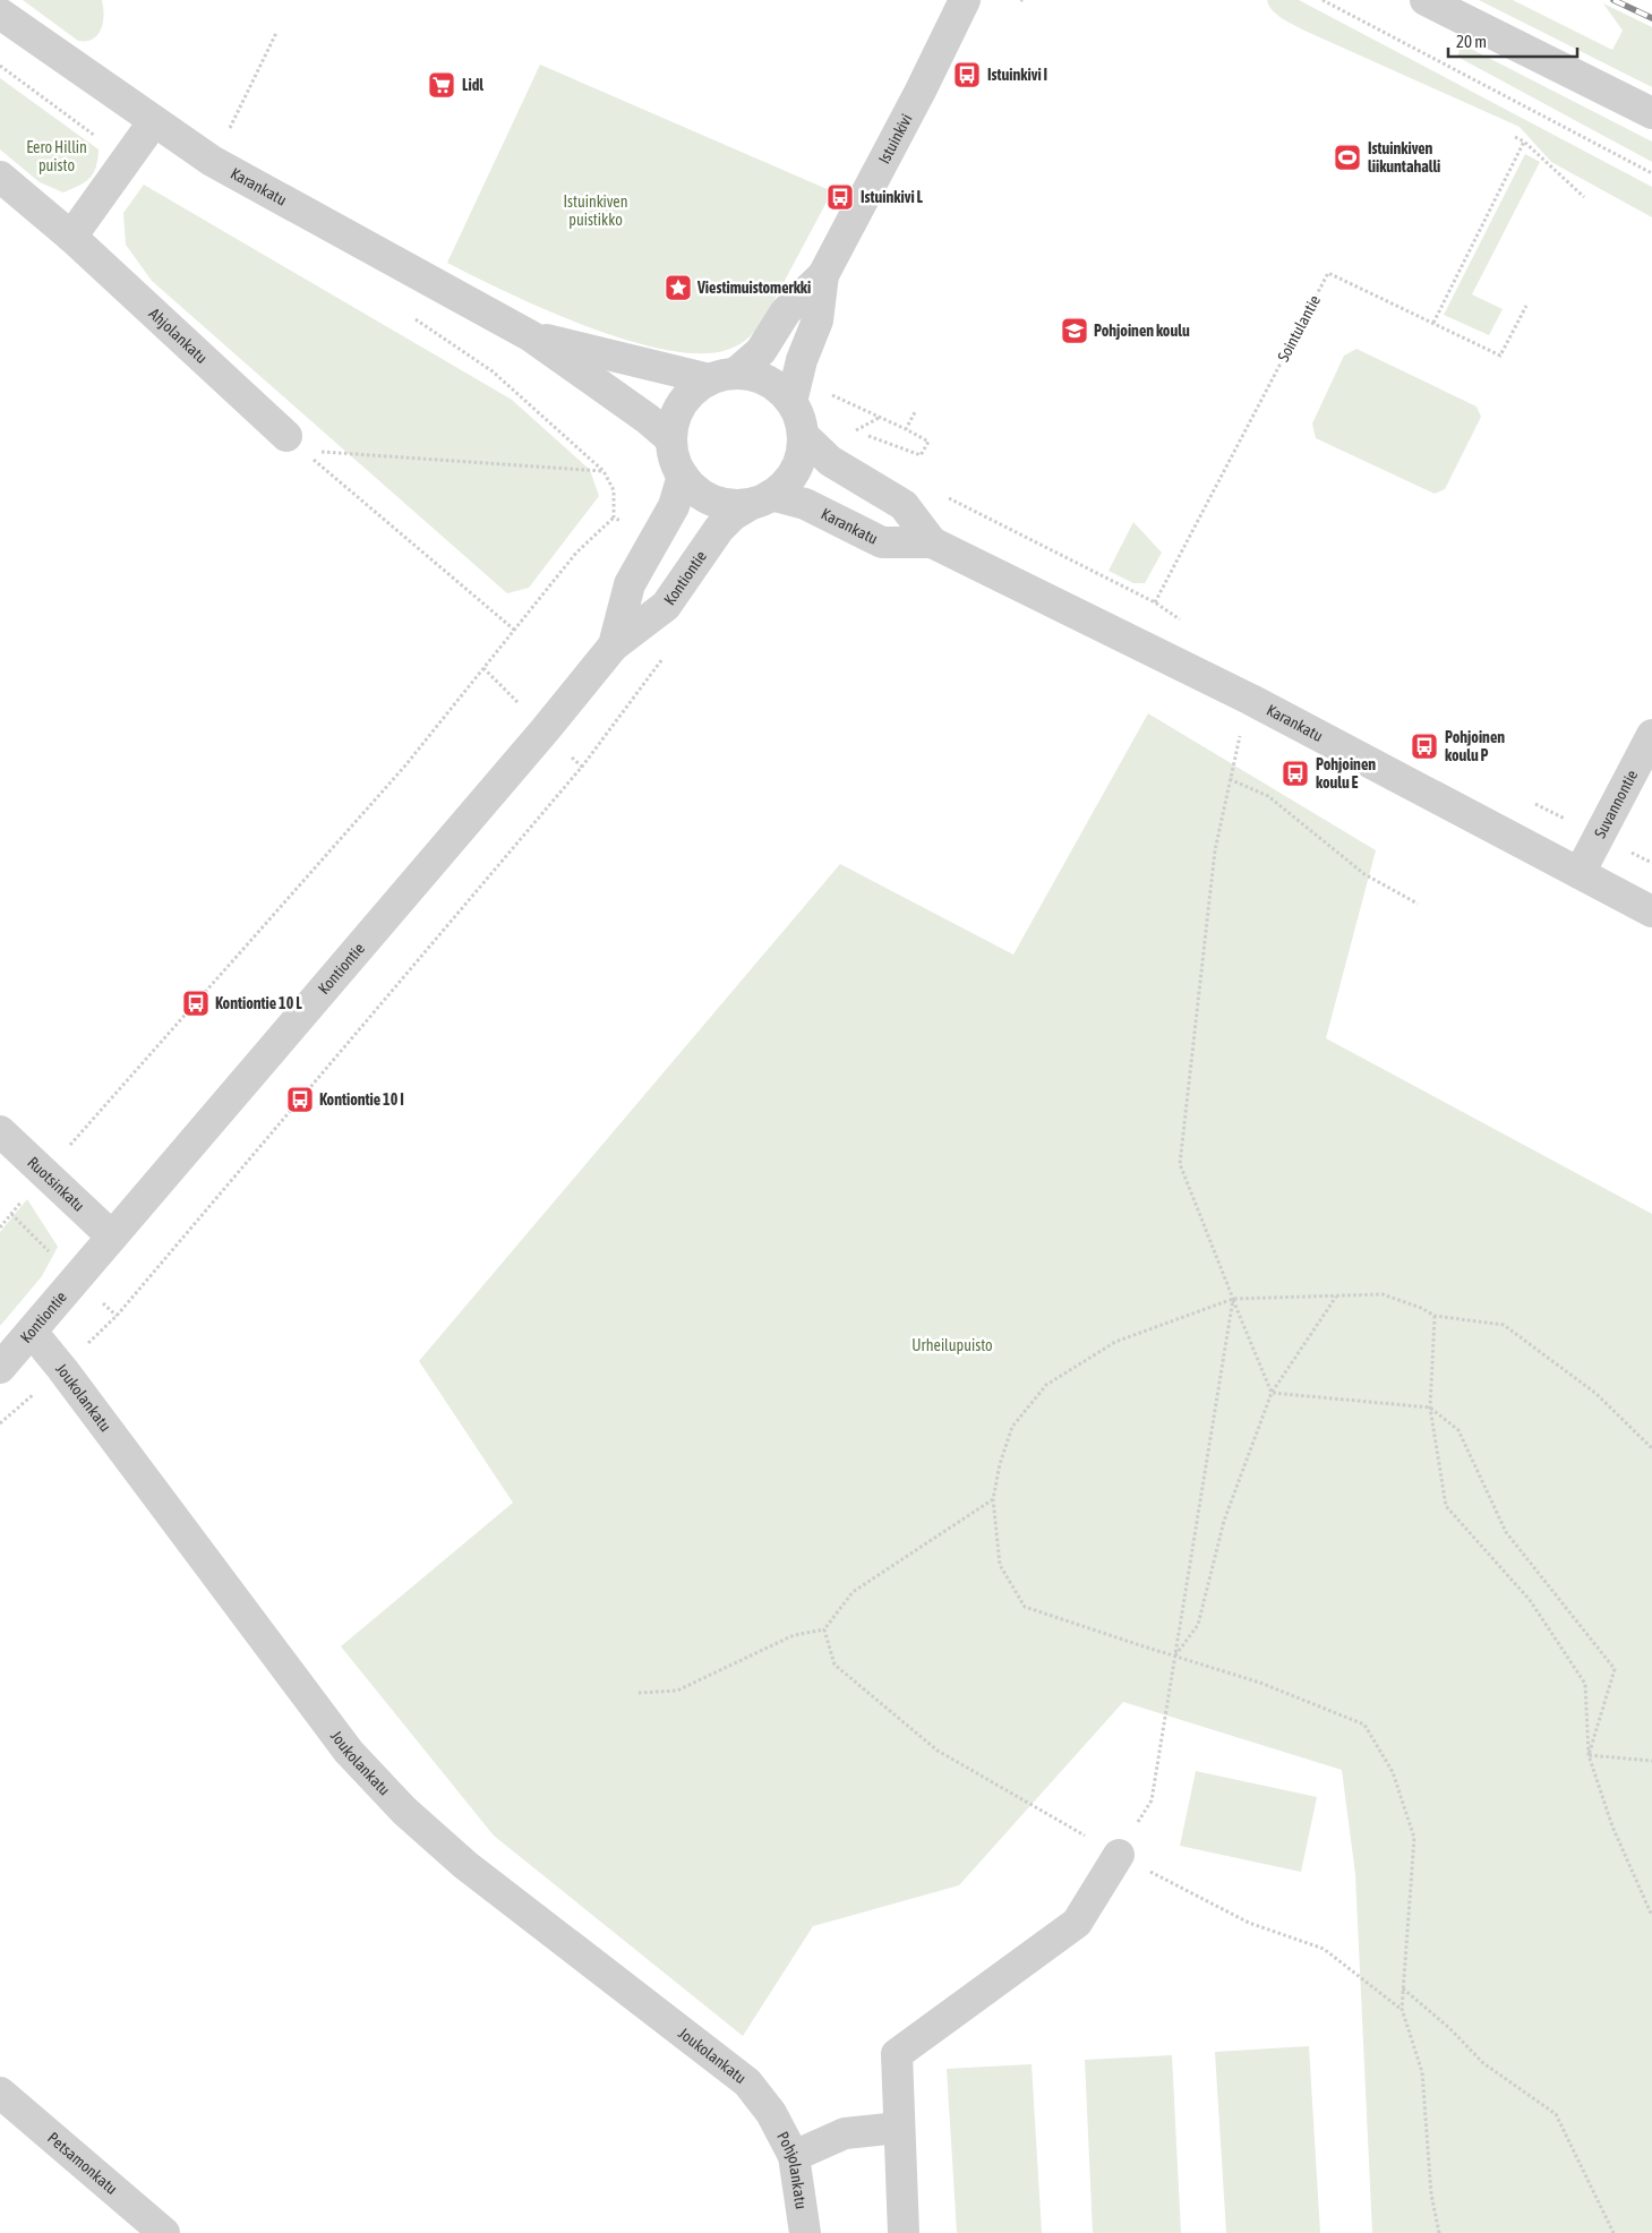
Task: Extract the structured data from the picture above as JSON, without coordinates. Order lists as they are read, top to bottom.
{
  "streets": {
    "street": [
      "Istuinkivi",
      "Karankatu",
      "Ahjolankatu",
      "Kontiontie",
      "Suvannontie",
      "Ruotsinkatu",
      "Joukolankatu",
      "Petsamonkatu",
      "Pohjolankatu"
    ],
    "path": ["Sointulantie"]
  },
  "crossings": [
    ["Istuinkivi", "Karankatu"],
    ["Istuinkivi", "Kontiontie"],
    ["Karankatu", "Kontiontie"],
    ["Karankatu", "Suvannontie"],
    ["Kontiontie", "Ruotsinkatu"],
    ["Kontiontie", "Joukolankatu"],
    ["Joukolankatu", "Pohjolankatu"]
  ],
  "parks": ["Eero Hillin puisto", "Istuinkiven puistikko", "Urheilupuisto"],
  "places": {
    "bus stop": [
      "Istuinkivi I",
      "Istuinkivi L",
      "Pohjoinen koulu P",
      "Pohjoinen koulu E",
      "Kontiontie 10 L",
      "Kontiontie 10 I"
    ],
    "supermarket": ["Lidl"],
    "sports": ["Istuinkiven liikuntahalli"],
    "place": ["Viestimuistomerkki"],
    "school or university": ["Pohjoinen koulu"]
  },
  "scale_bar": "20 m"
}
